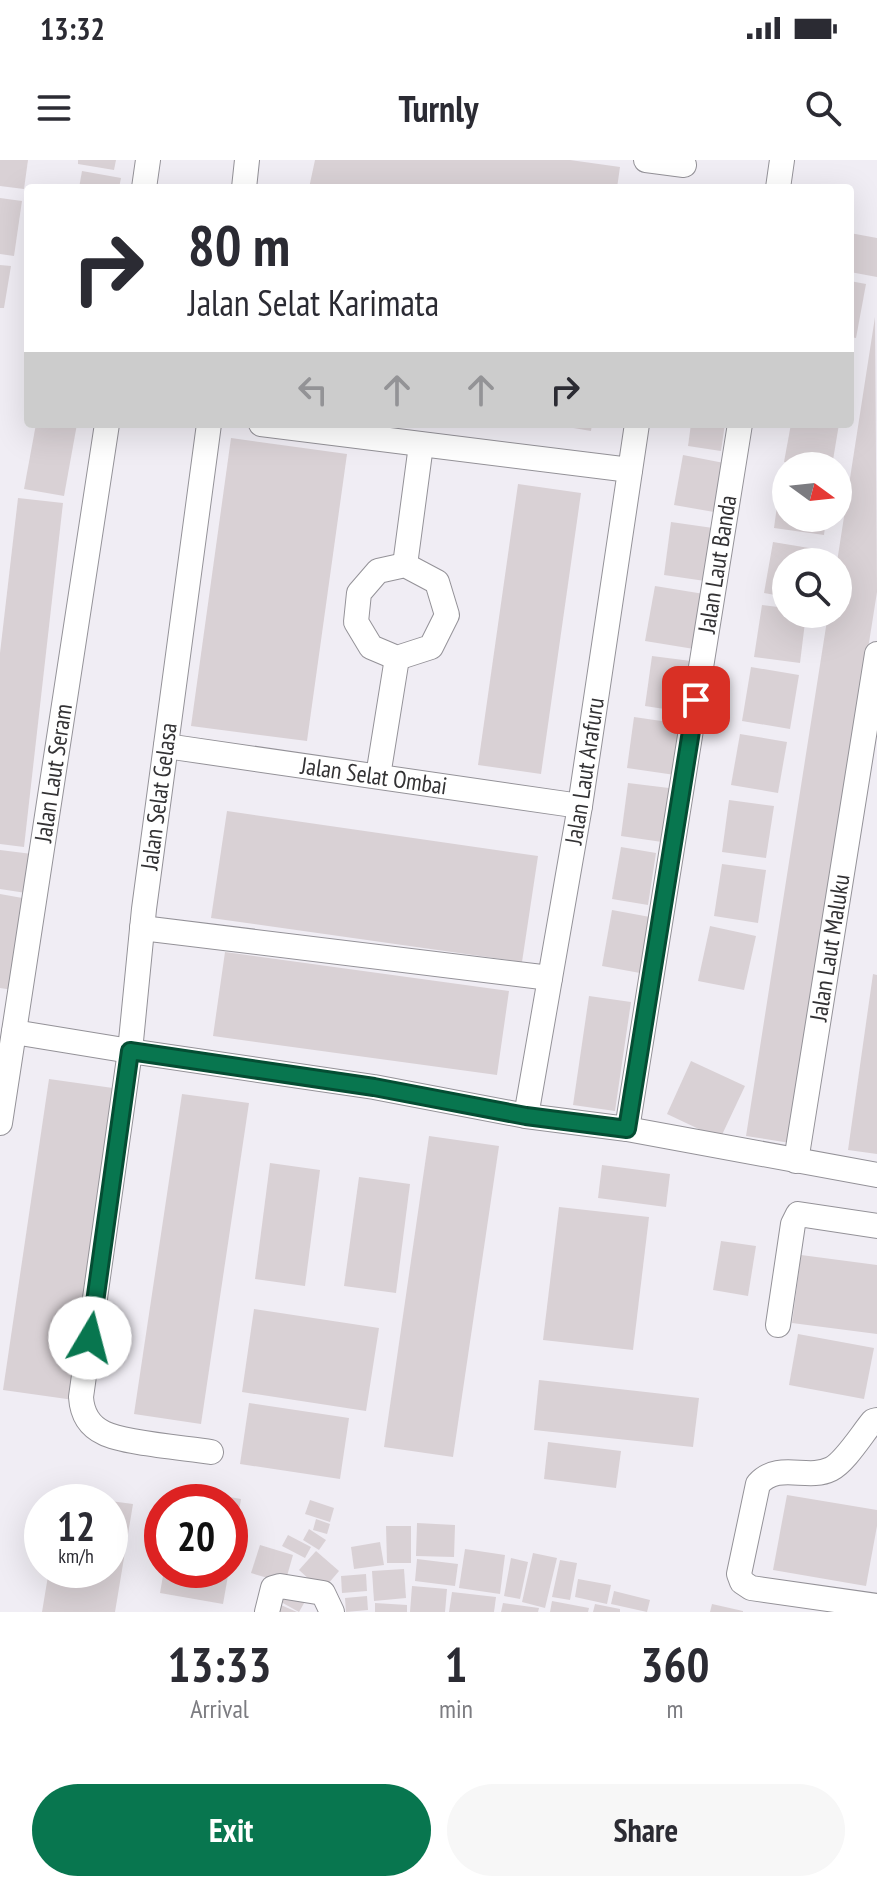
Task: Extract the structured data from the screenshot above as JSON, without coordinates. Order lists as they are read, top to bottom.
{
  "streets": {
    "street": [
      "Jalan Laut Banda",
      "Jalan Laut Arafuru",
      "Jalan Laut Seram",
      "Jalan Selat Ombai",
      "Jalan Selat Gelasa",
      "Jalan Laut Maluku"
    ]
  },
  "crossings": [
    ["Jalan Laut Arafuru", "Jalan Selat Ombai"],
    ["Jalan Selat Ombai", "Jalan Selat Gelasa"]
  ],
  "north": "right",
  "page": {
    "status": "13:32",
    "header": "Turnly",
    "turn": ["80 m", "Jalan Selat Karimata"],
    "speed": "12 km/h",
    "limit": "20",
    "eta": [
      "13:33",
      "Arrival",
      "1",
      "min",
      "360",
      "m"
    ],
    "buttons": ["Exit", "Share"]
  }
}
